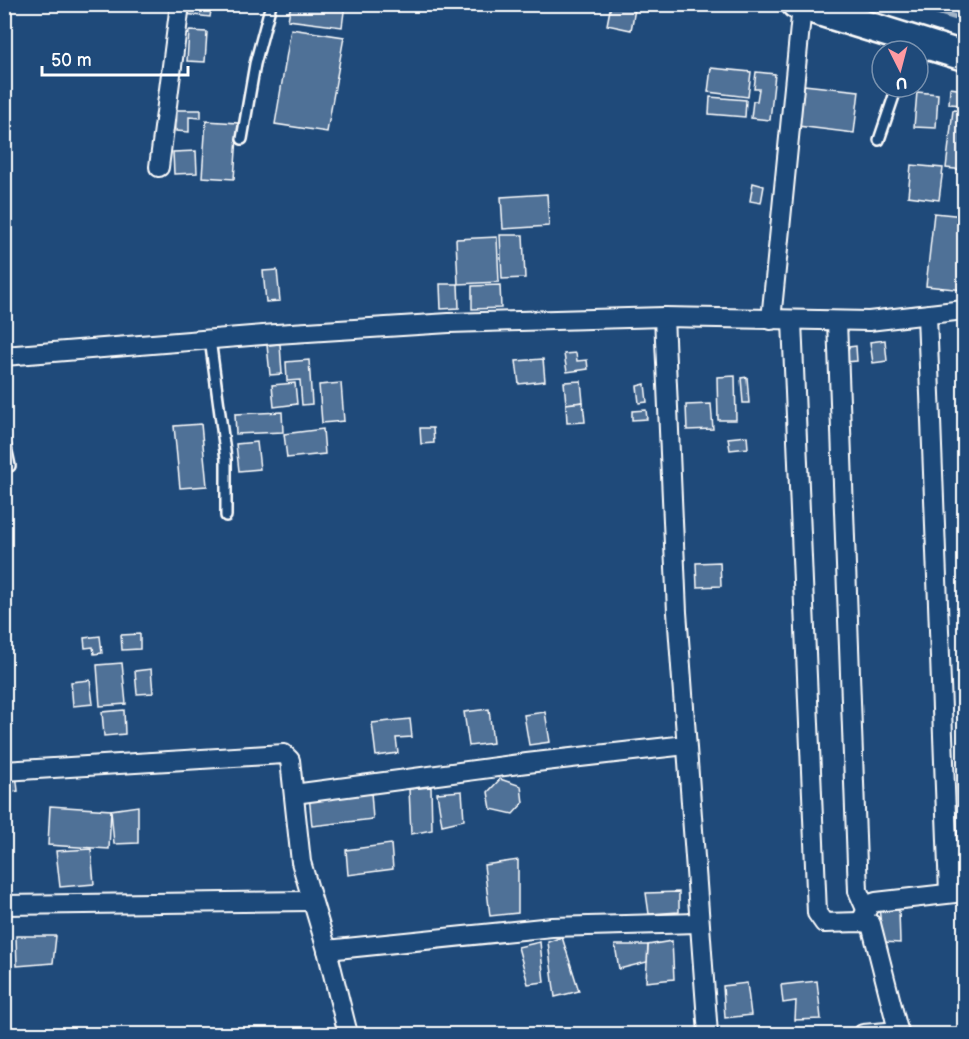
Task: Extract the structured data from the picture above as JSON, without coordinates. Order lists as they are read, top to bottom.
{
  "scale_bar": "50 m",
  "north": "bottom"
}
